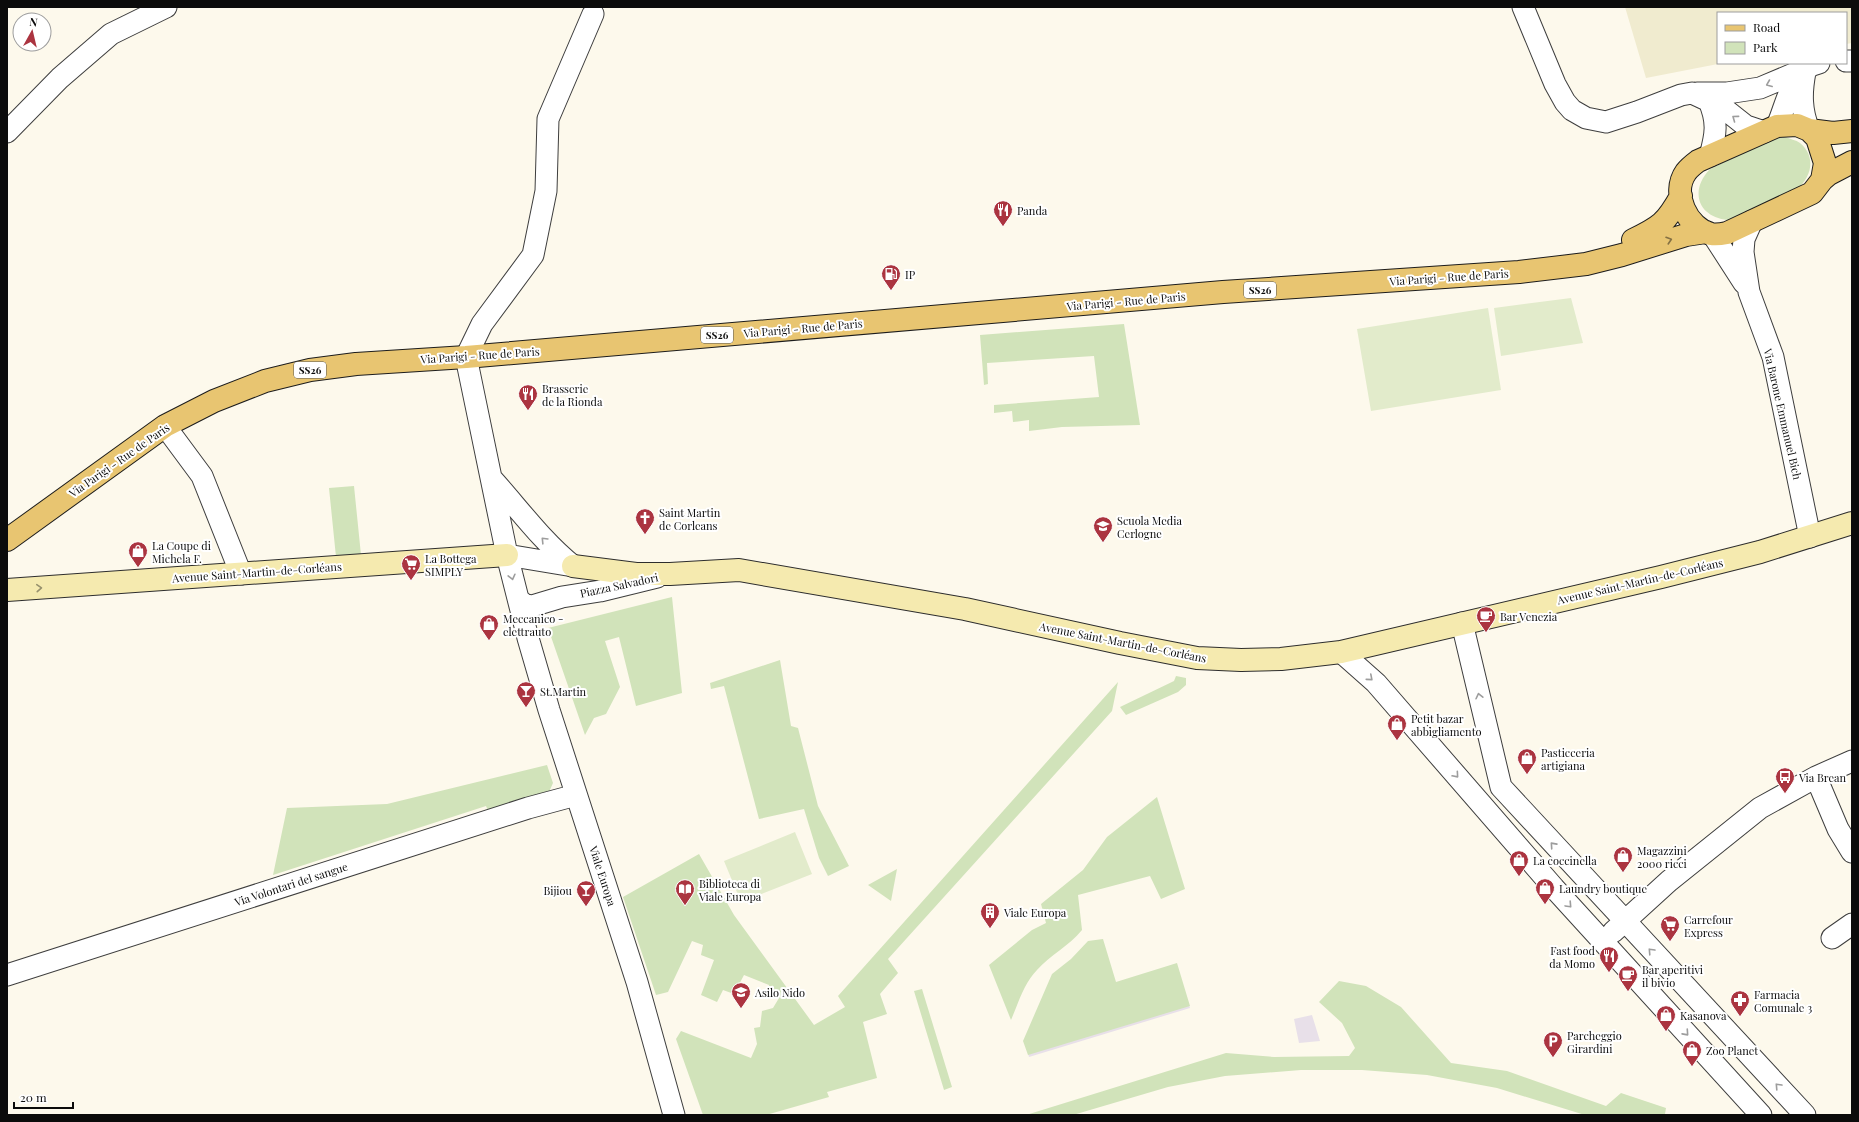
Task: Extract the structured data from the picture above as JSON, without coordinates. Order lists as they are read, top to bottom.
{
  "streets": {
    "main road": ["Via Parigi - Rue de Paris", "SS26"],
    "street": [
      "Via Barone Emmanuel Bich",
      "Avenue Saint-Martin-de-Corléans",
      "Piazza Salvadori",
      "Viale Europa",
      "Via Volontari del sangue"
    ]
  },
  "crossings": [
    ["Via Parigi - Rue de Paris", "Via Barone Emmanuel Bich"],
    ["Via Barone Emmanuel Bich", "Avenue Saint-Martin-de-Corléans"],
    ["Avenue Saint-Martin-de-Corléans", "Piazza Salvadori"],
    ["Piazza Salvadori", "Viale Europa"],
    ["Viale Europa", "Via Volontari del sangue"]
  ],
  "places": {
    "restaurant": ["Panda", "Brasserie de la Rionda", "Fast food da Momo"],
    "fuel station": ["IP"],
    "church": ["Saint Martin de Corleans"],
    "school or university": ["Scuola Media Cerlogne", "Asilo Nido"],
    "shop": [
      "La Coupe di Michela F.",
      "Meccanico - elettrauto",
      "Petit bazar abbigliamento",
      "Pasticceria artigiana",
      "Magazzini 2000 ricci",
      "La coccinella",
      "Laundry boutique",
      "Kasanova",
      "Zoo Planet"
    ],
    "supermarket": ["La Bottega SIMPLY", "Carrefour Express"],
    "cafe": ["Bar Venezia", "Bar aperitivi il bivio"],
    "bar": ["St.Martin", "Bijiou"],
    "bus stop": ["Via Brean"],
    "library": ["Biblioteca di Viale Europa"],
    "building": ["Viale Europa"],
    "pharmacy": ["Farmacia Comunale 3"],
    "parking": ["Parcheggio Girardini"]
  },
  "legend": ["Road", "Park"],
  "scale_bar": "20 m",
  "north": "top"
}
